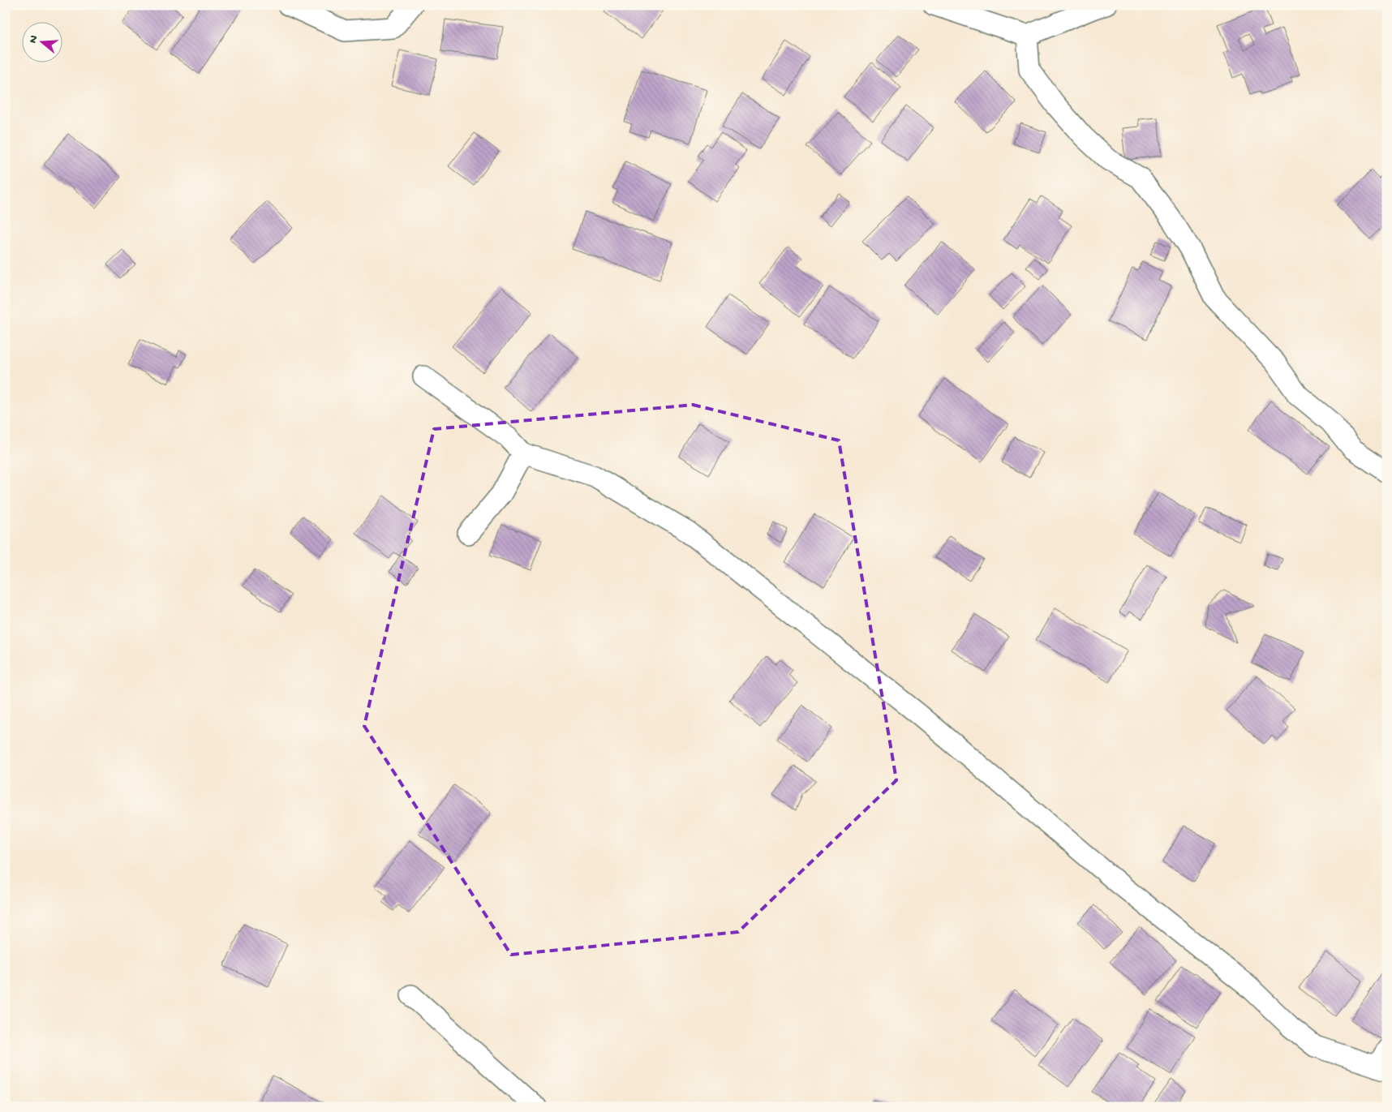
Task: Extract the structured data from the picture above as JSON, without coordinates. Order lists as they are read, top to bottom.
{
  "north": "left"
}
